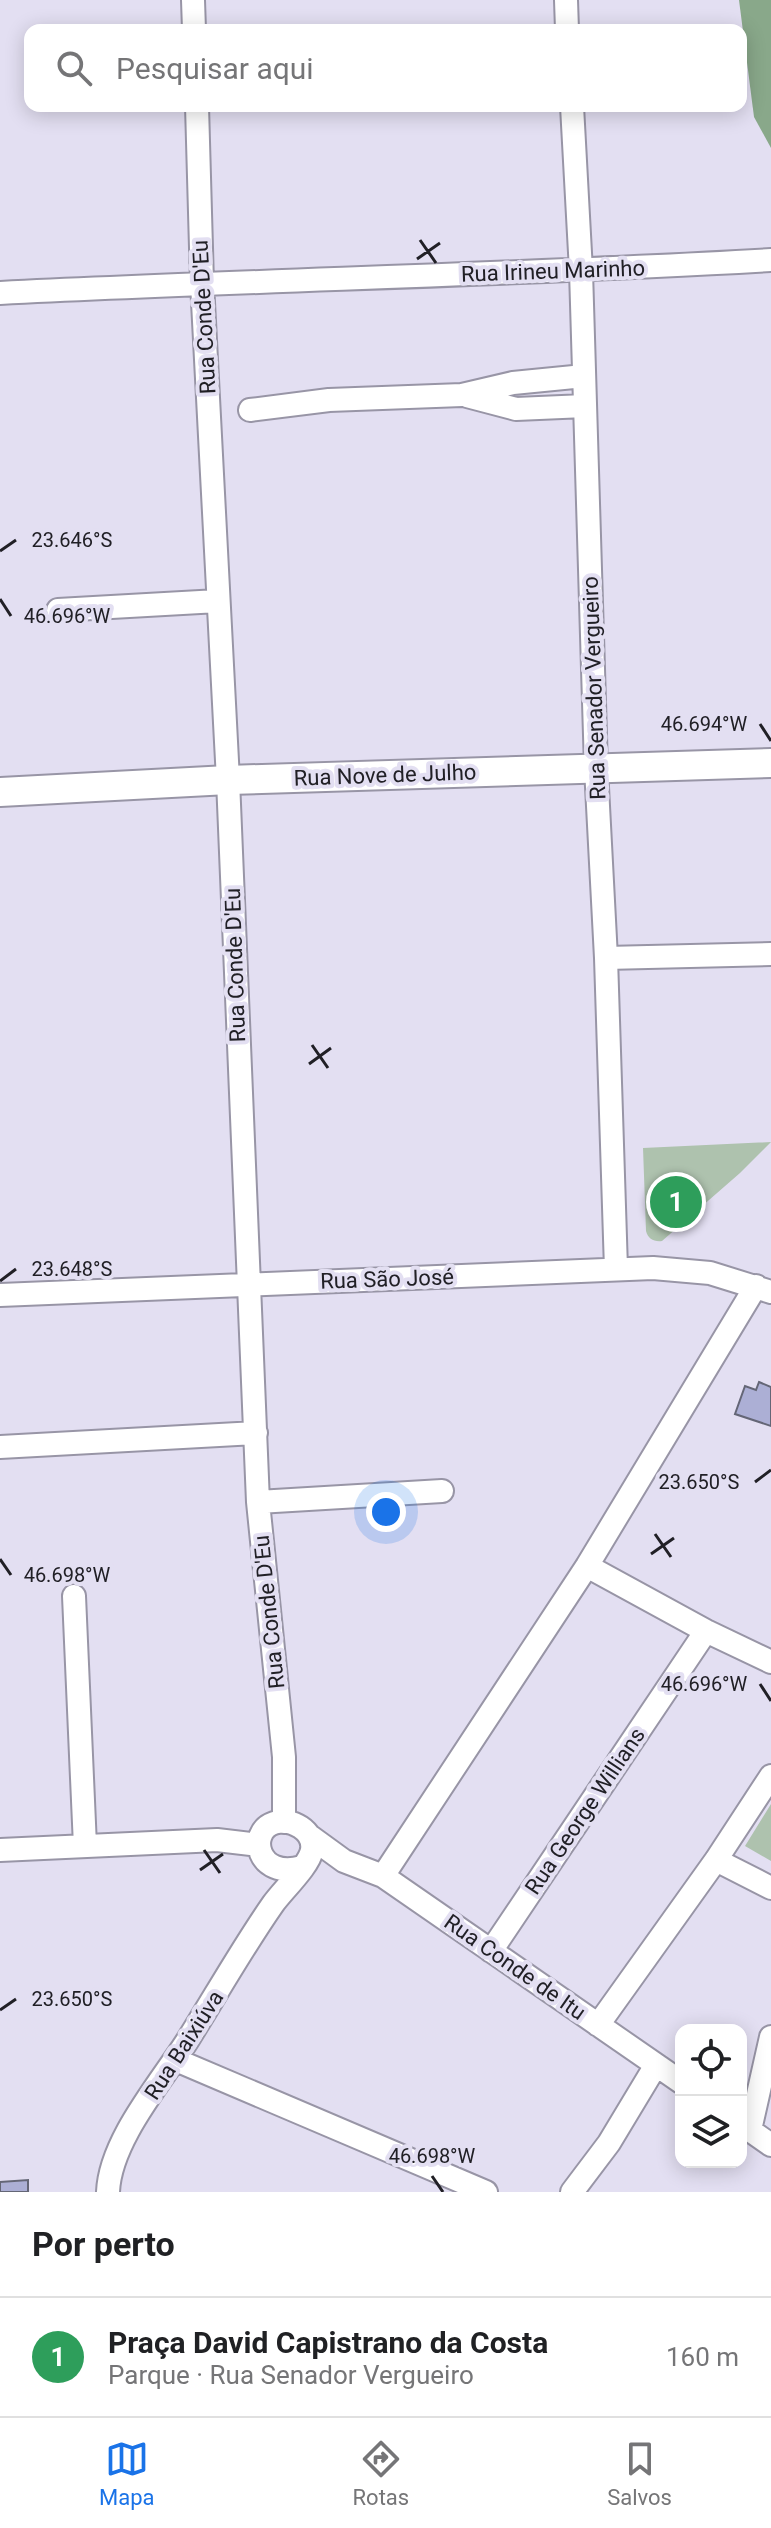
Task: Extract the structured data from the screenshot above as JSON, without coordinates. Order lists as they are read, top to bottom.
{
  "streets": {
    "street": [
      "Rua Irineu Marinho",
      "Rua Conde D'Eu",
      "Rua Senador Vergueiro",
      "Rua Nove de Julho",
      "Rua São José",
      "Rua George Willians",
      "Rua Conde de Itu",
      "Rua Baixiúva"
    ]
  },
  "crossings": [
    ["Rua Irineu Marinho", "Rua Conde D'Eu"],
    ["Rua Irineu Marinho", "Rua Senador Vergueiro"],
    ["Rua Conde D'Eu", "Rua Nove de Julho"],
    ["Rua Conde D'Eu", "Rua São José"],
    ["Rua Conde D'Eu", "Rua Conde de Itu"],
    ["Rua Senador Vergueiro", "Rua Nove de Julho"],
    ["Rua Senador Vergueiro", "Rua São José"],
    ["Rua George Willians", "Rua Conde de Itu"]
  ],
  "page": {
    "search": "Pesquisar aqui",
    "pins": "1",
    "heading": "Por perto",
    "list": [
      {
        "mark": "1",
        "name": "Praça David Capistrano da Costa",
        "note": "Parque · Rua Senador Vergueiro",
        "value": "160 m"
      }
    ],
    "nav": ["Mapa", "Rotas", "Salvos"]
  },
  "coordinates": [
    "23.646°S",
    "46.696°W",
    "46.694°W",
    "23.648°S",
    "23.650°S",
    "46.698°W"
  ]
}
